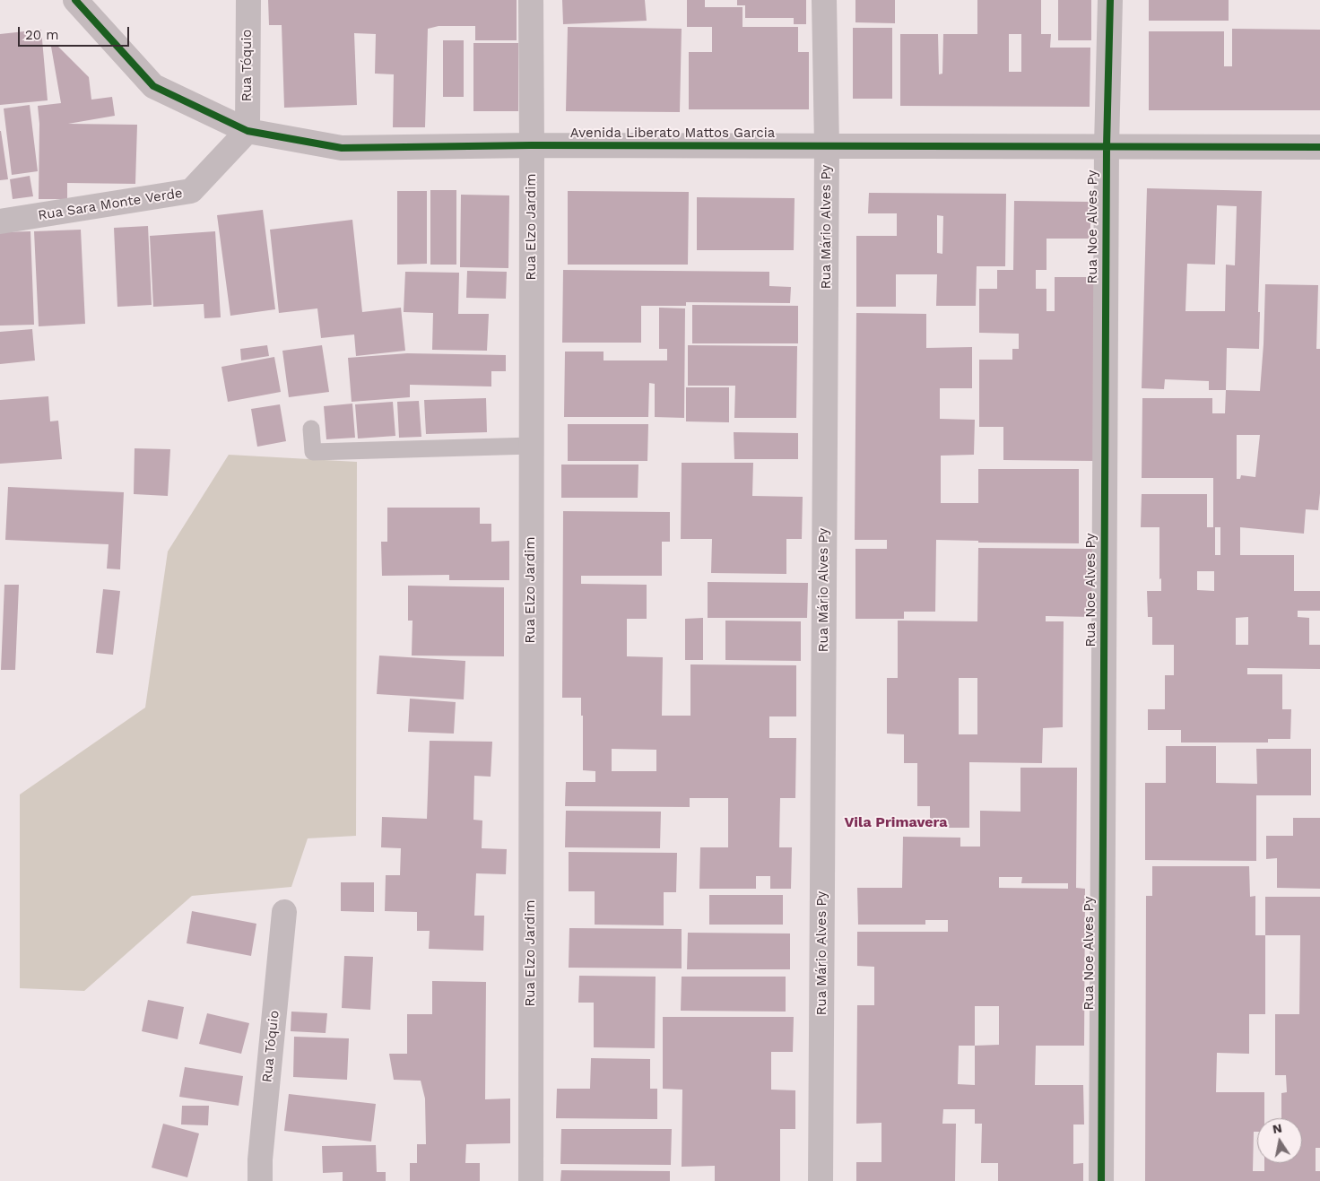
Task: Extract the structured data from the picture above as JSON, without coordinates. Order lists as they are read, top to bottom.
{
  "streets": {
    "street": [
      "Rua Tóquio",
      "Avenida Liberato Mattos Garcia",
      "Rua Sara Monte Verde",
      "Rua Elzo Jardim",
      "Rua Mário Alves Py",
      "Rua Noe Alves Py"
    ]
  },
  "crossings": [
    ["Rua Tóquio", "Avenida Liberato Mattos Garcia"],
    ["Rua Tóquio", "Rua Sara Monte Verde"],
    ["Avenida Liberato Mattos Garcia", "Rua Sara Monte Verde"],
    ["Avenida Liberato Mattos Garcia", "Rua Elzo Jardim"],
    ["Avenida Liberato Mattos Garcia", "Rua Mário Alves Py"],
    ["Avenida Liberato Mattos Garcia", "Rua Noe Alves Py"]
  ],
  "districts": ["Vila Primavera"],
  "scale_bar": "20 m",
  "north": "top"
}
